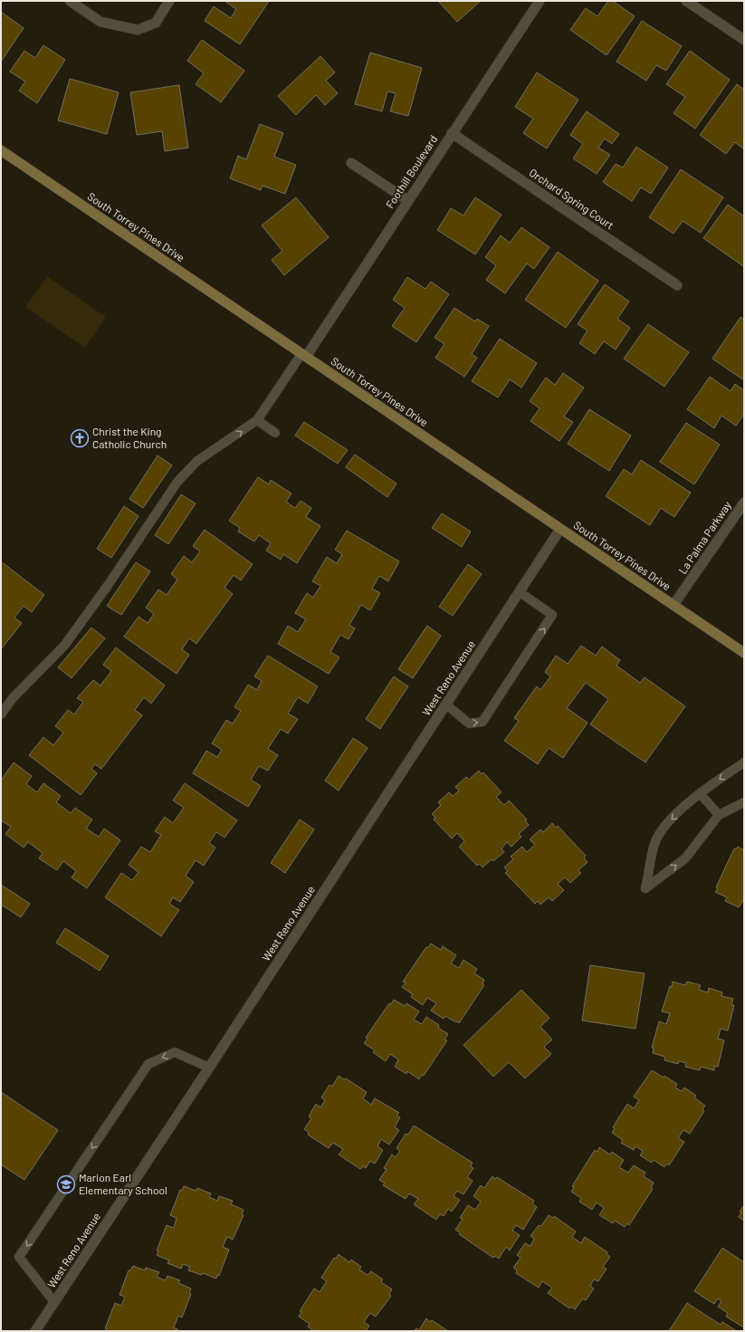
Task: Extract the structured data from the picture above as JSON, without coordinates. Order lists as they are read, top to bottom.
{
  "streets": {
    "main road": ["South Torrey Pines Drive"],
    "street": [
      "Foothill Boulevard",
      "Orchard Spring Court",
      "La Palma Parkway",
      "West Reno Avenue"
    ]
  },
  "crossings": [
    ["Foothill Boulevard", "Orchard Spring Court"],
    ["Foothill Boulevard", "South Torrey Pines Drive"],
    ["South Torrey Pines Drive", "La Palma Parkway"],
    ["South Torrey Pines Drive", "West Reno Avenue"]
  ],
  "places": {
    "church": ["Christ the King Catholic Church"],
    "school or university": ["Marion Earl Elementary School"]
  }
}
